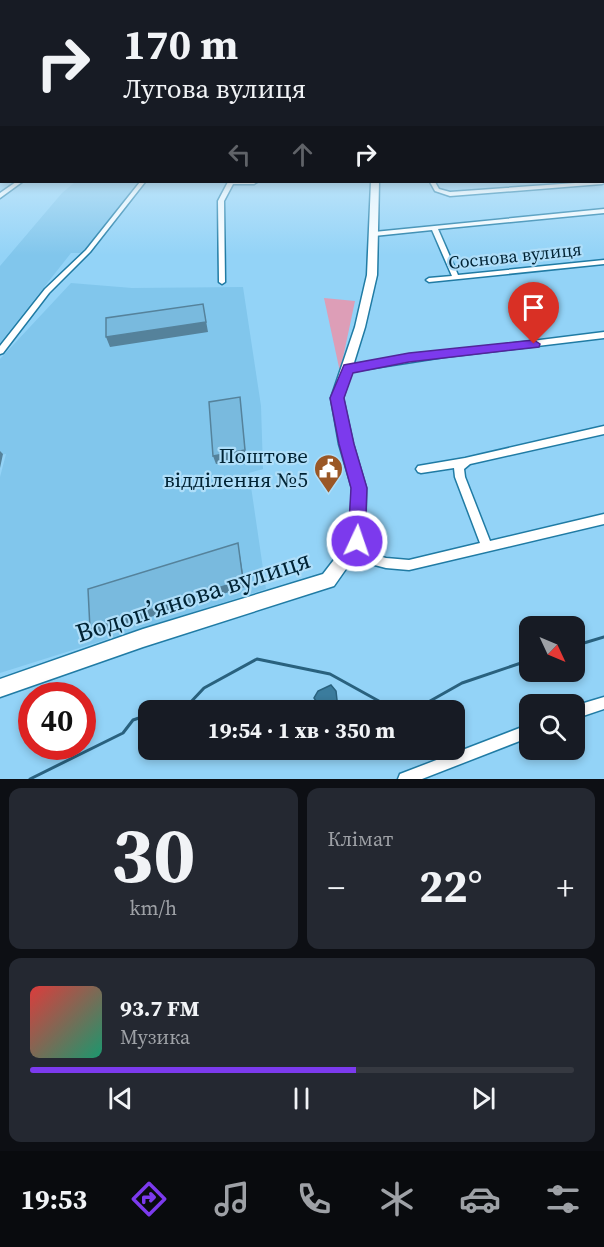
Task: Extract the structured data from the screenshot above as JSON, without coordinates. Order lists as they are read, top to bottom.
{
  "streets": {
    "street": ["Соснова вулиця", "Водоп’янова вулиця"]
  },
  "places": {
    "public building": ["Поштове відділення №5"]
  },
  "north": "bottom right",
  "page": {
    "turn": ["170 m", "Лугова вулиця"],
    "limit": "40",
    "trip": "19:54 · 1 хв · 350 m",
    "tile": [
      ["30", "km/h"],
      "Клімат"
    ],
    "heat": ["−", "22°", "+"],
    "song": ["93.7 FM", "Музика"],
    "tabs": "19:53"
  }
}
